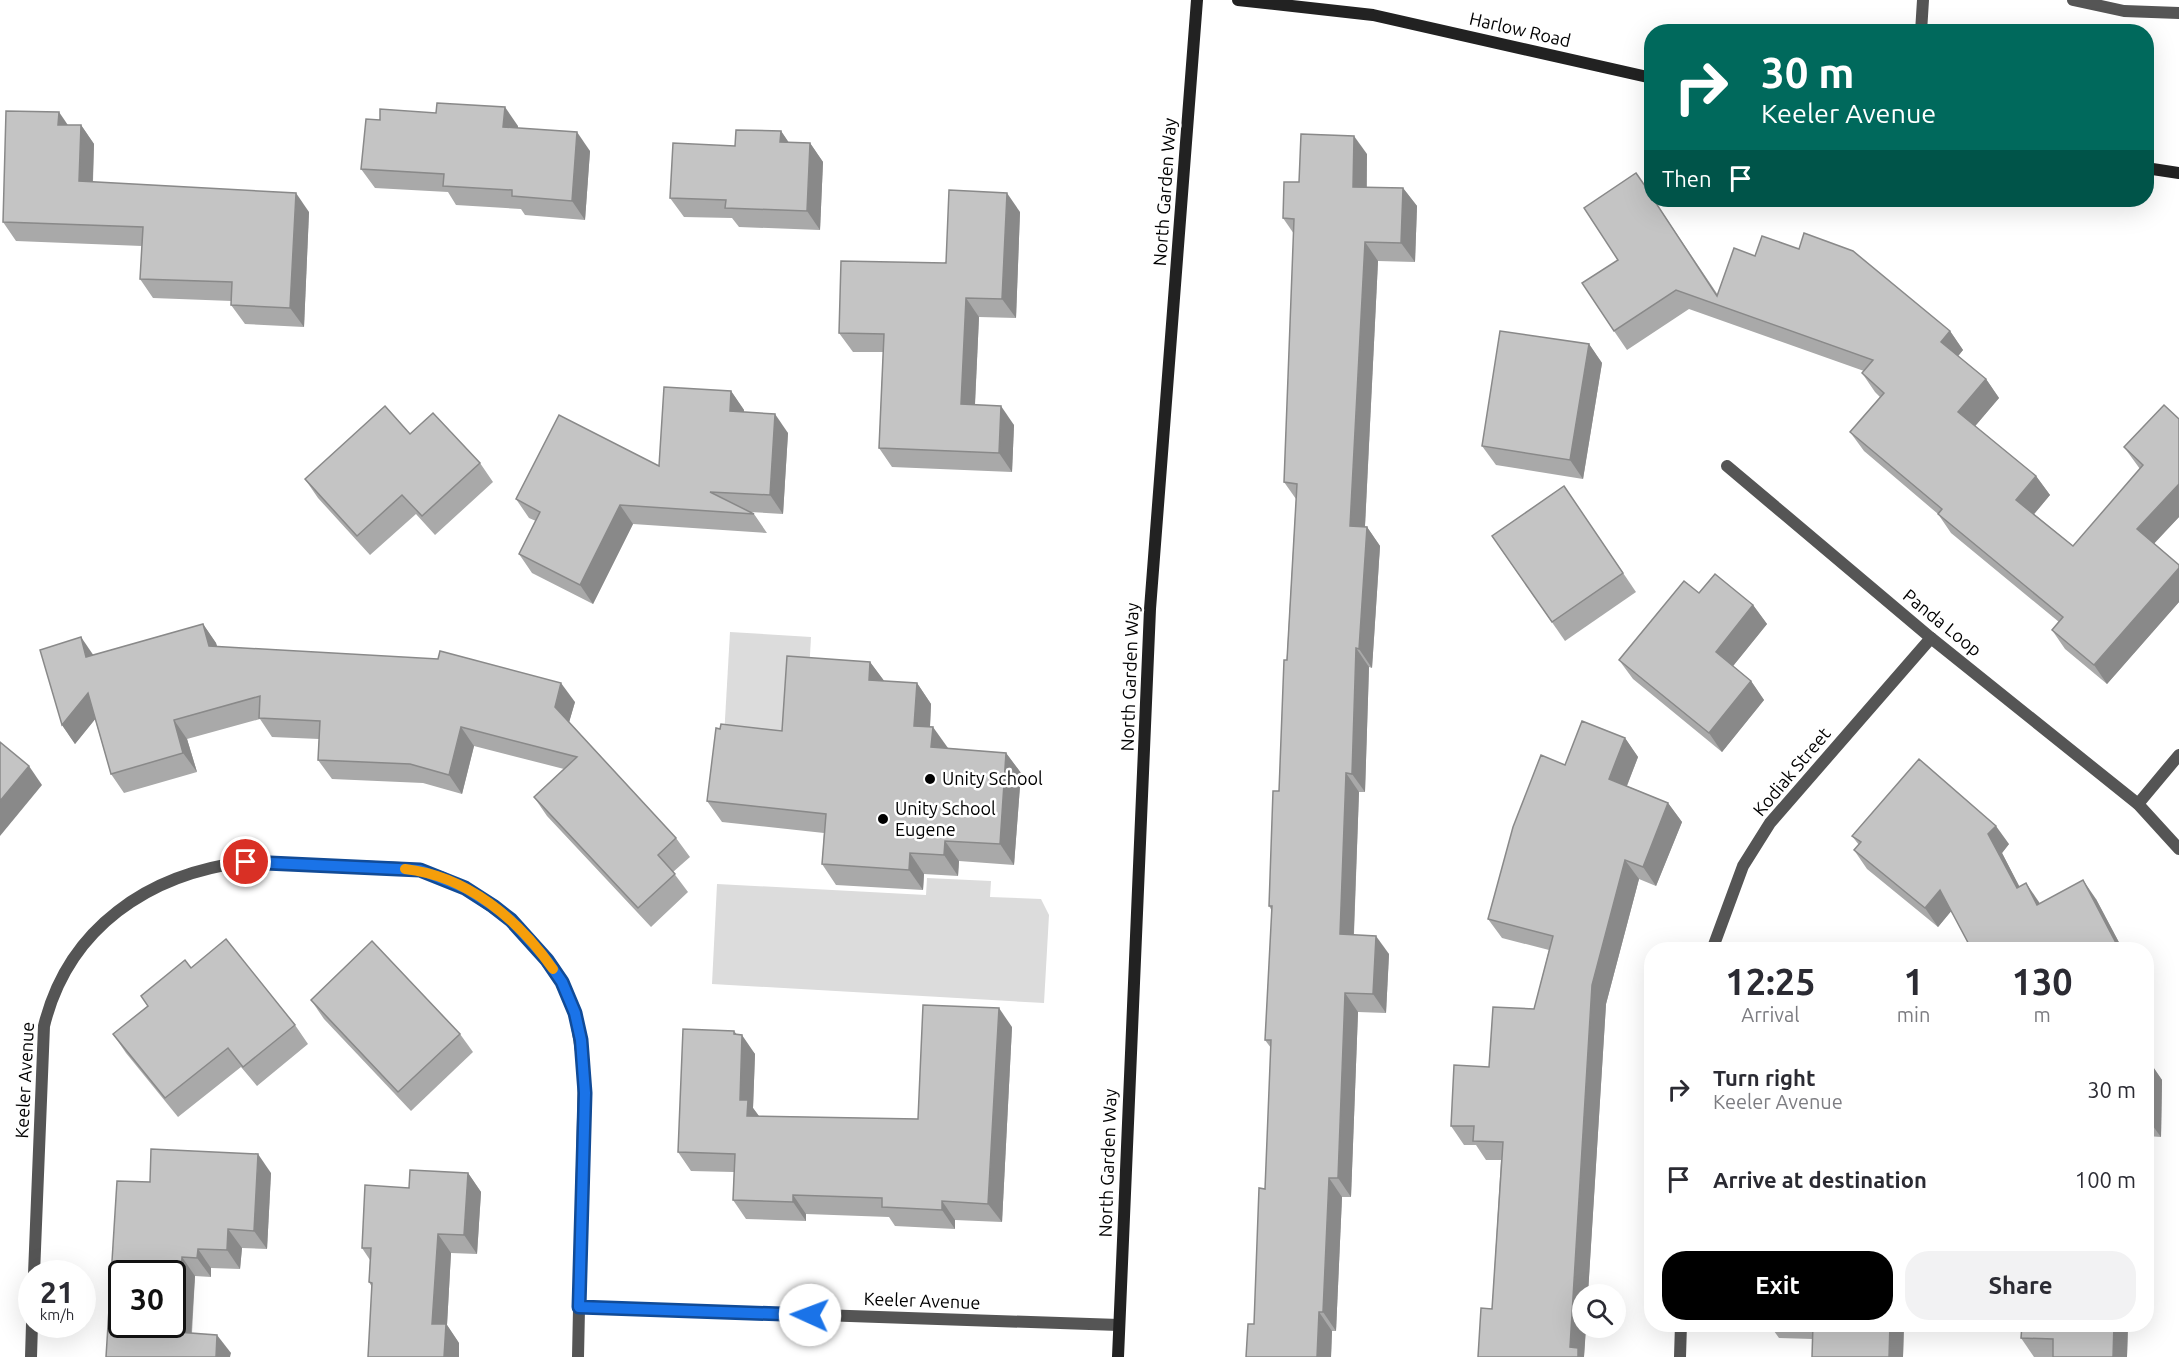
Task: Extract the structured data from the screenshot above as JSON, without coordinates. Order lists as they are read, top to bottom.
{
  "streets": {
    "street": [
      "Harlow Road",
      "North Garden Way",
      "Panda Loop",
      "Kodiak Street",
      "Keeler Avenue"
    ]
  },
  "crossings": [
    ["North Garden Way", "Keeler Avenue"],
    ["Panda Loop", "Kodiak Street"]
  ],
  "places": ["Unity School", "Unity School Eugene"],
  "page": {
    "turn": ["30 m", "Keeler Avenue"],
    "then": "Then",
    "eta": [
      "12:25",
      "Arrival",
      "1",
      "min",
      "130",
      "m"
    ],
    "list": [
      {
        "name": "Turn right",
        "note": "Keeler Avenue",
        "value": "30 m"
      },
      {
        "name": "Arrive at destination",
        "value": "100 m"
      }
    ],
    "buttons": ["Exit", "Share"],
    "speed": "21 km/h",
    "limit": "30"
  }
}
